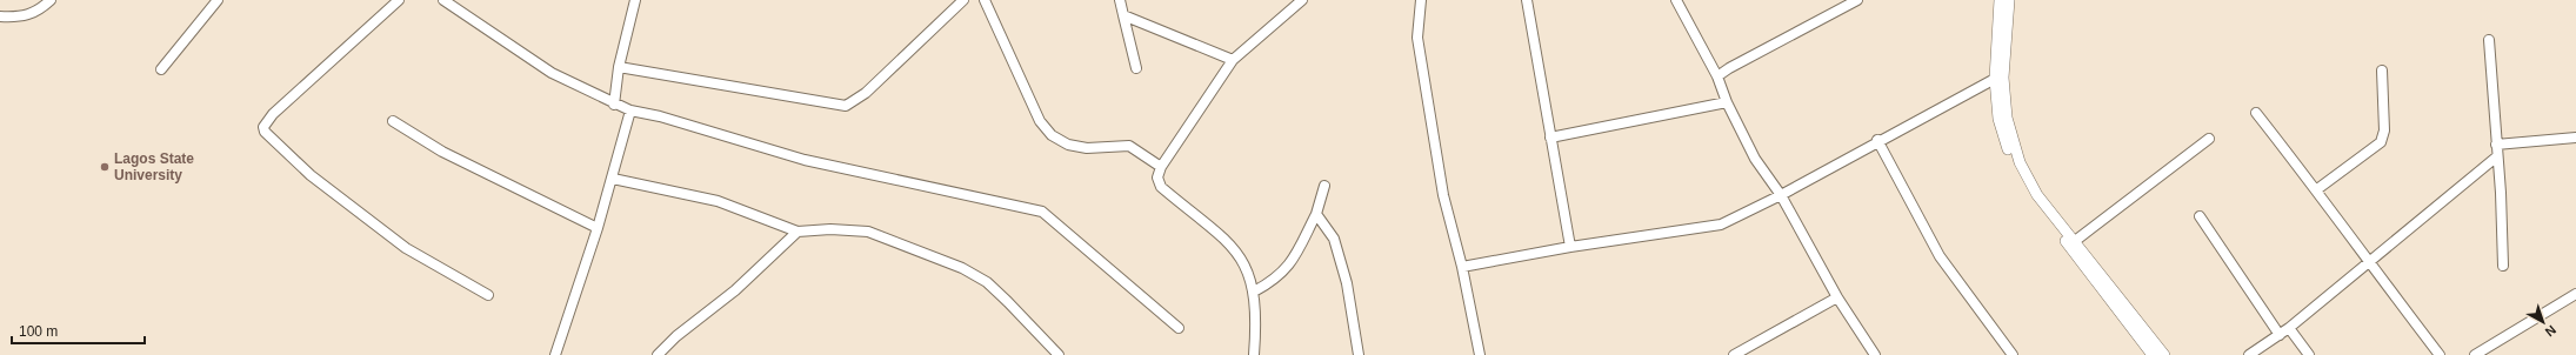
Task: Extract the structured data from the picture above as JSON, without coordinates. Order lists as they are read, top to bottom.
{
  "places": ["Lagos State University"],
  "scale_bar": "100 m",
  "north": "bottom right"
}
